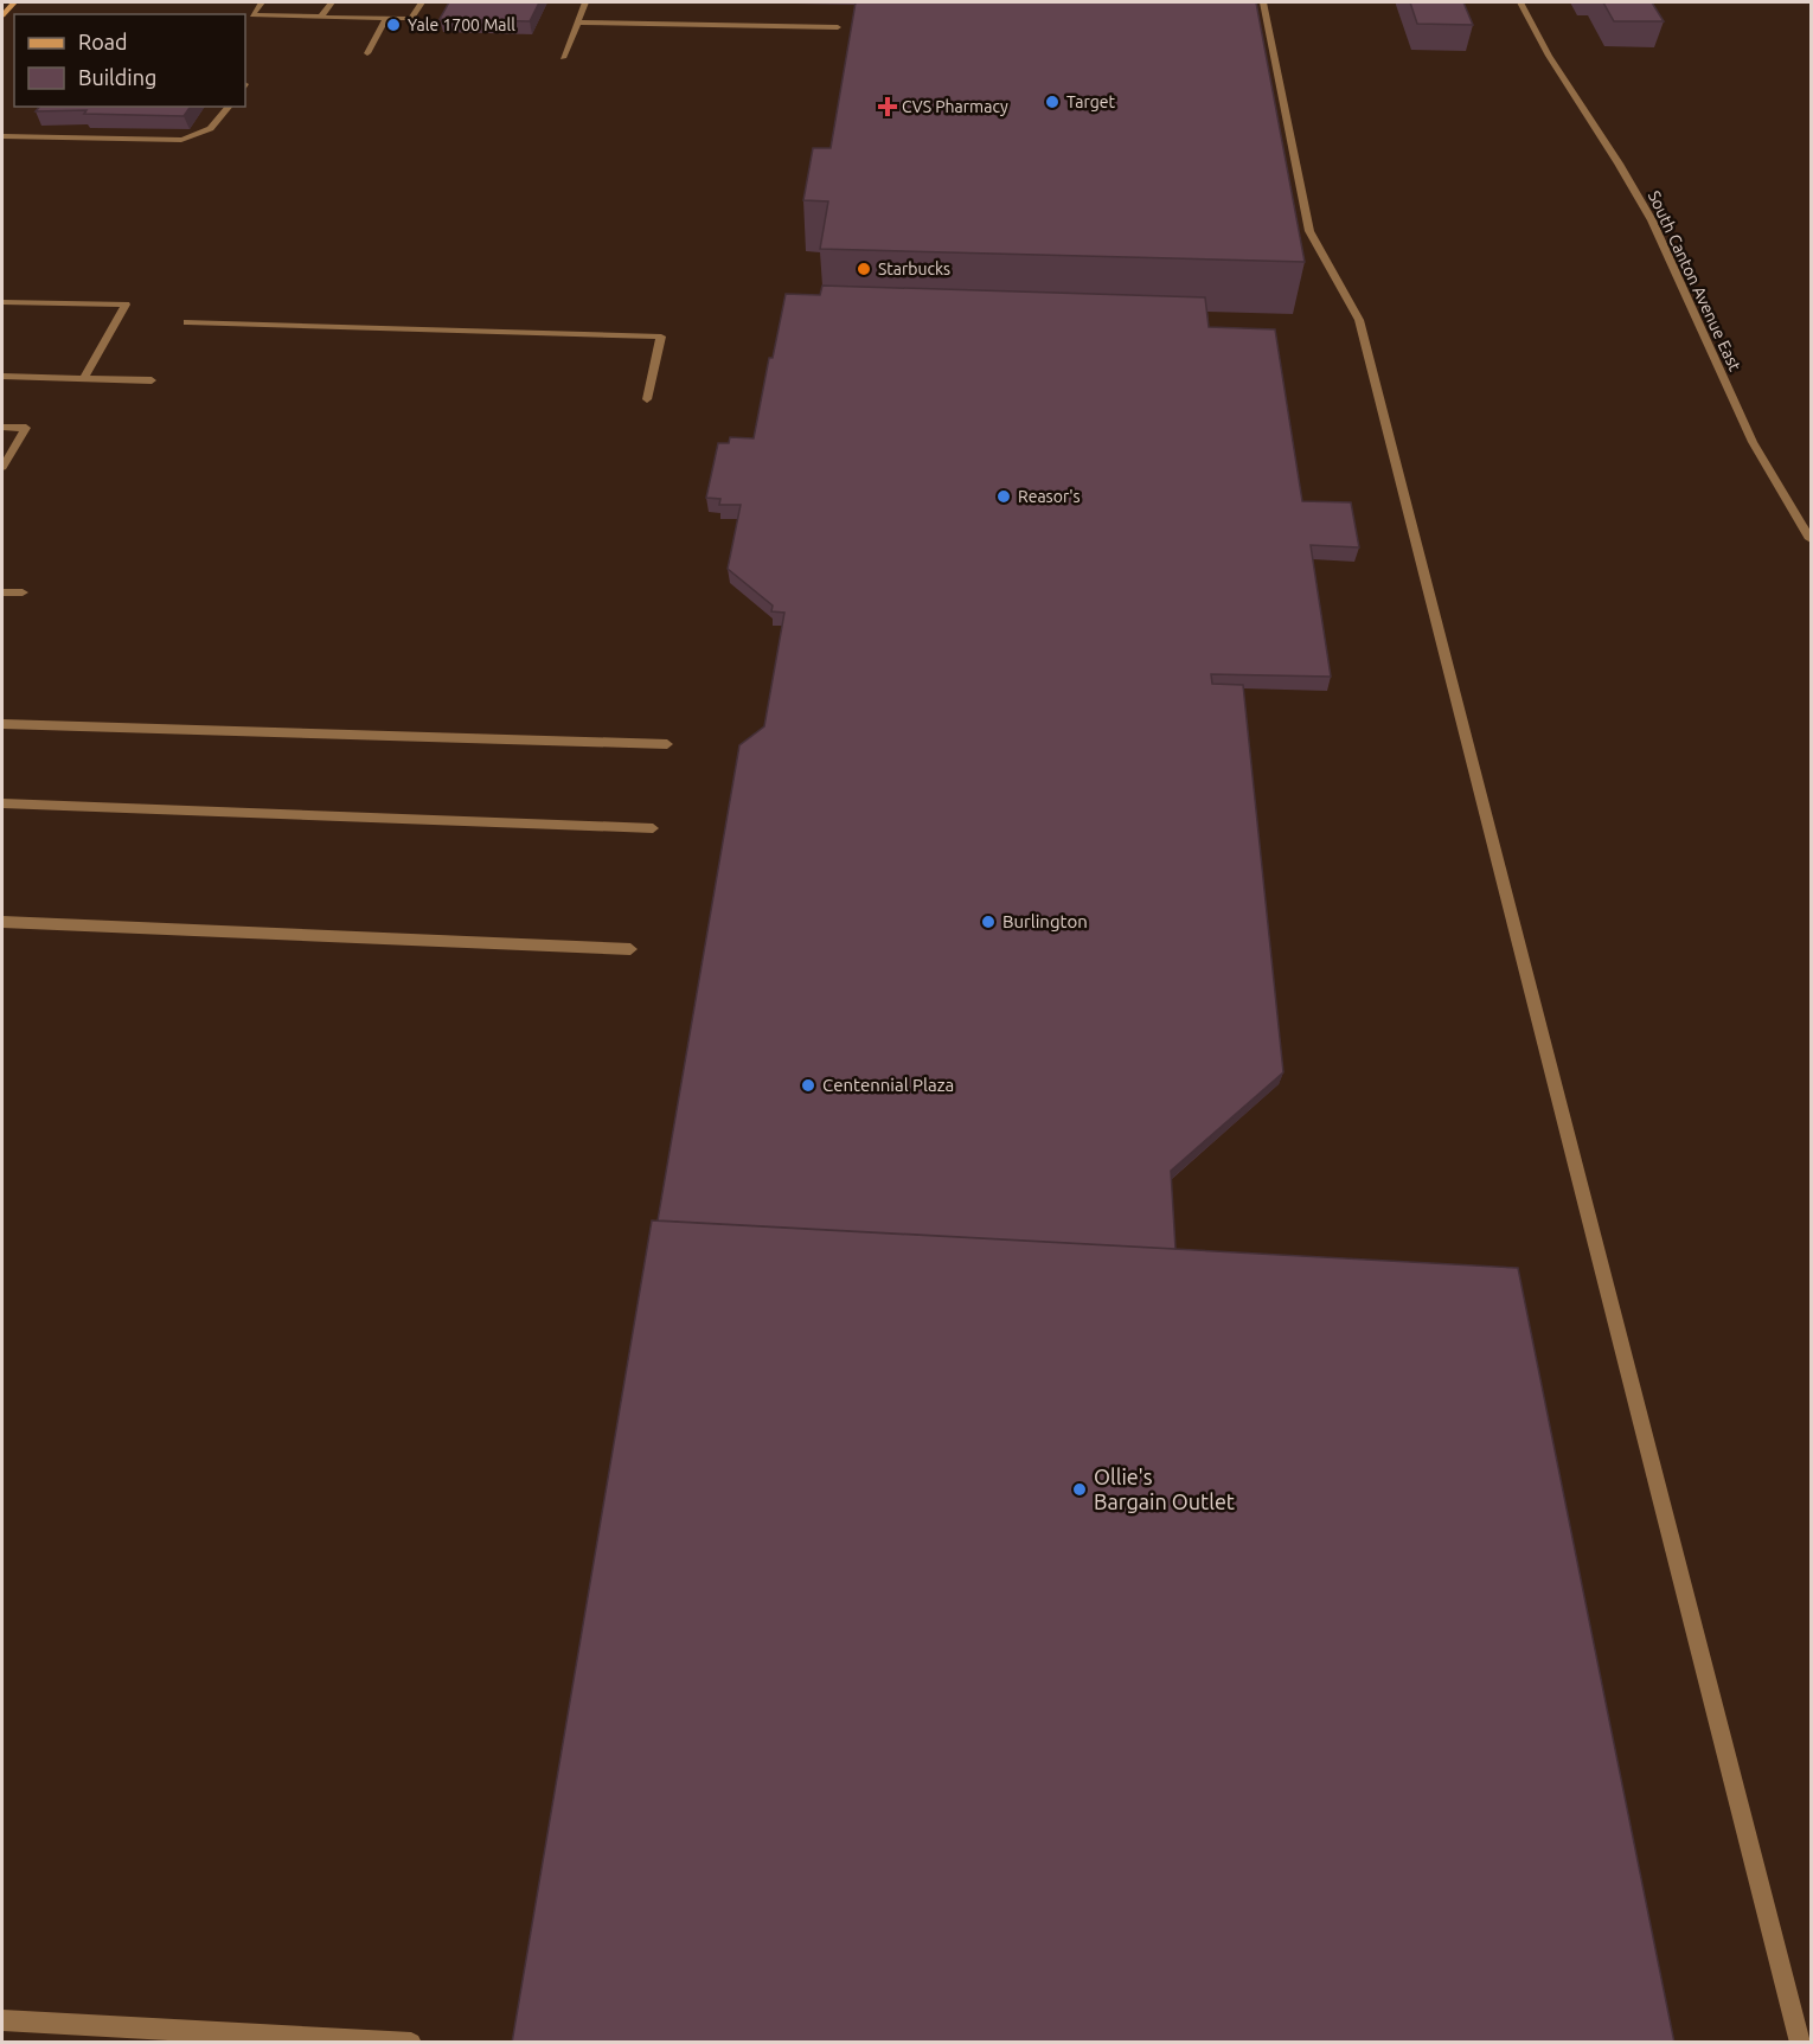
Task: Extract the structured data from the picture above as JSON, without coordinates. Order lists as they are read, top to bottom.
{
  "streets": {
    "street": ["South Canton Avenue East"]
  },
  "places": {
    "other": [
      "Yale 1700 Mall",
      "Target",
      "Starbucks",
      "Reasor's",
      "Burlington",
      "Centennial Plaza",
      "Ollie's Bargain Outlet"
    ],
    "health": ["CVS Pharmacy"]
  },
  "legend": ["Road", "Building"]
}
